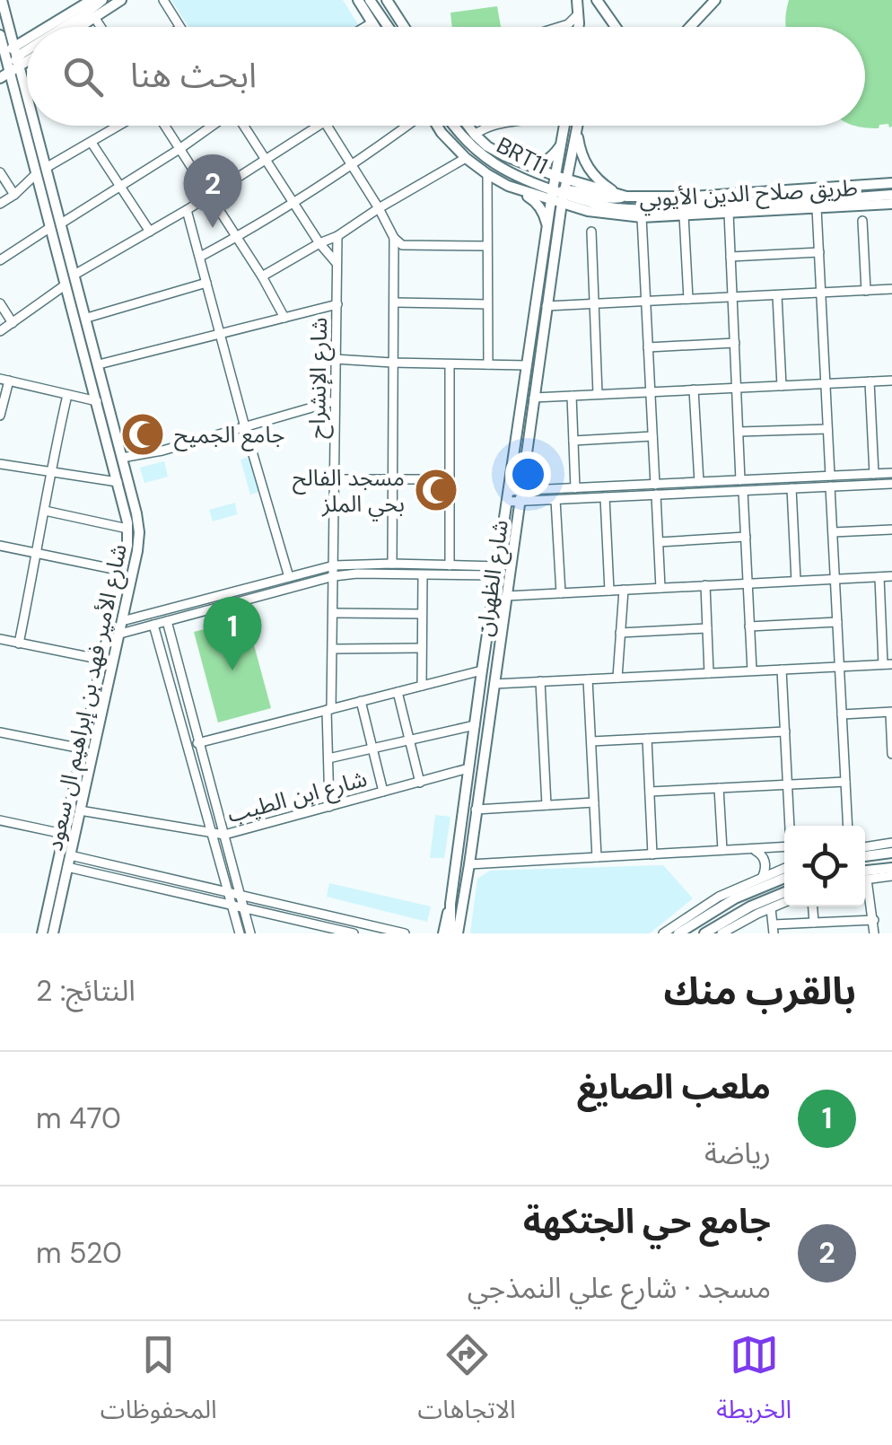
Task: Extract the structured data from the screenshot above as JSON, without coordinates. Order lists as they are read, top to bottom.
{
  "streets": {
    "main road": [
      "BRT11",
      "طريق صلاح الدين الأيوبي",
      "شارع الظهران",
      "شارع الأمير فهد بن إبراهيم ال سعود"
    ],
    "street": ["شارع الإنشراح", "شارع ابن الطيب"]
  },
  "crossings": [
    ["BRT11", "طريق صلاح الدين الأيوبي"],
    ["BRT11", "شارع الظهران"],
    ["طريق صلاح الدين الأيوبي", "شارع الظهران"],
    ["شارع الإنشراح", "شارع ابن الطيب"],
    ["شارع الظهران", "شارع ابن الطيب"],
    ["شارع الأمير فهد بن إبراهيم ال سعود", "شارع ابن الطيب"]
  ],
  "places": {
    "mosque": ["جامع الجميح", "مسجد الفالح بحي الملز"]
  },
  "page": {
    "search": "ابحث هنا",
    "pins": ["2", "1"],
    "heading": ["بالقرب منك", "النتائج: 2"],
    "list": [
      {
        "mark": "1",
        "name": "ملعب الصايغ",
        "note": "رياضة",
        "value": "470 m"
      },
      {
        "mark": "2",
        "name": "جامع حي الجتكهة",
        "note": "مسجد · شارع علي النمذجي",
        "value": "520 m"
      }
    ],
    "nav": ["الخريطة", "الاتجاهات", "المحفوظات"]
  }
}
